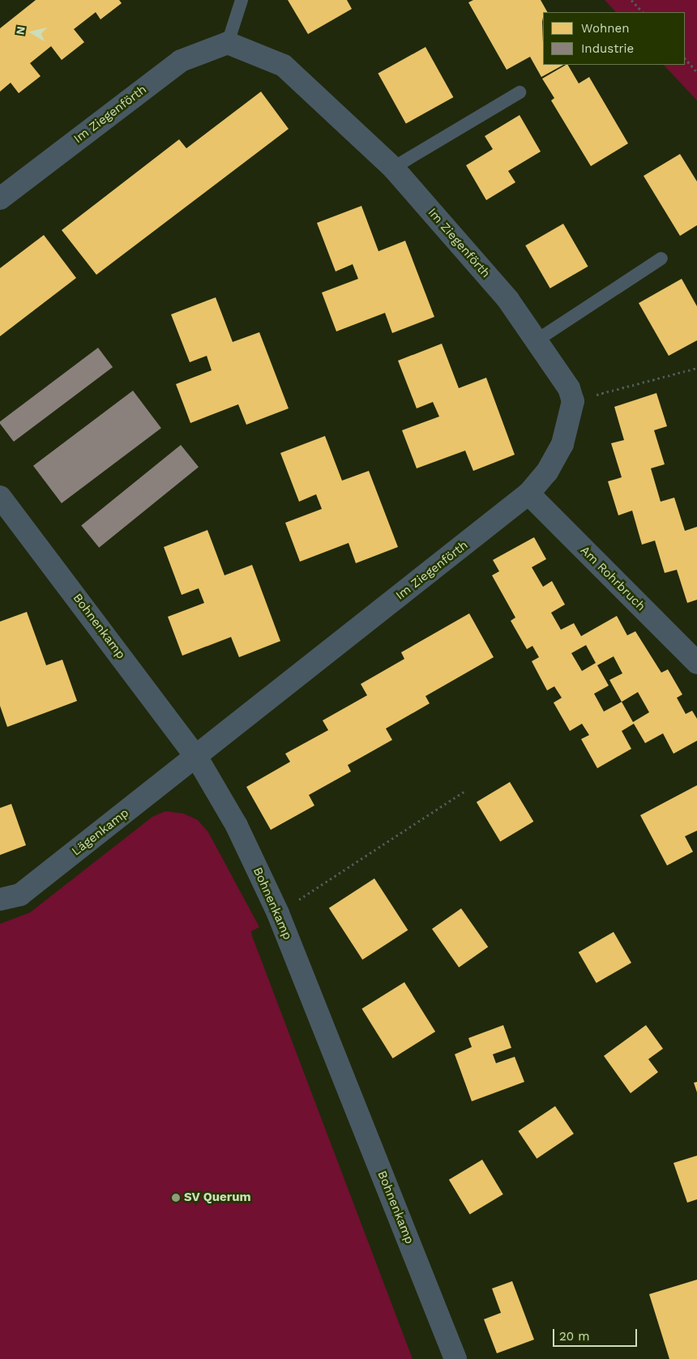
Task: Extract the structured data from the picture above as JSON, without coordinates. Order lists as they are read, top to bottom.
{
  "streets": {
    "street": [
      "Im Ziegenförth",
      "Am Rohrbruch",
      "Bohnenkamp",
      "Lägenkamp"
    ]
  },
  "crossings": [
    ["Im Ziegenförth", "Am Rohrbruch"],
    ["Im Ziegenförth", "Bohnenkamp"],
    ["Im Ziegenförth", "Lägenkamp"],
    ["Bohnenkamp", "Lägenkamp"]
  ],
  "places": ["SV Querum"],
  "legend": ["Wohnen", "Industrie"],
  "scale_bar": "20 m",
  "north": "left"
}
